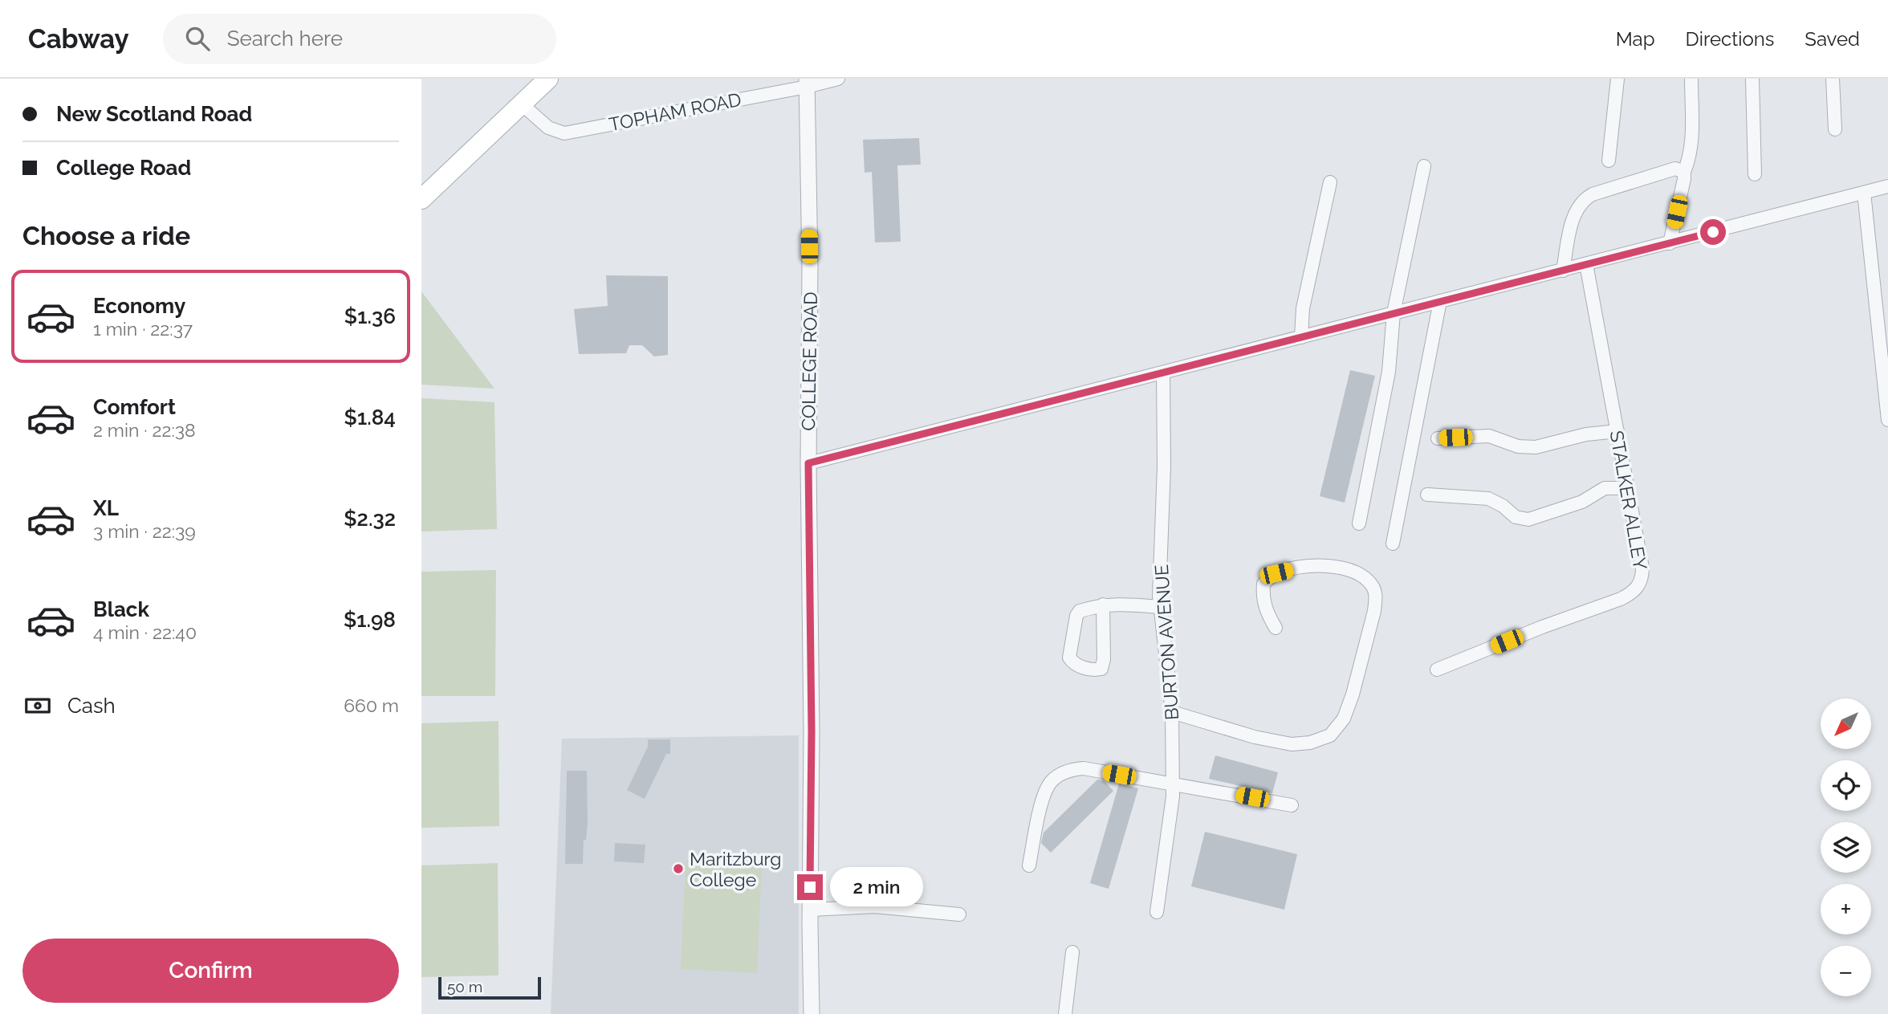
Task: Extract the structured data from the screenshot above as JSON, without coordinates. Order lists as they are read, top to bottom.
{
  "streets": {
    "street": [
      "TOPHAM ROAD",
      "COLLEGE ROAD",
      "STALKER ALLEY",
      "BURTON AVENUE"
    ]
  },
  "crossings": [
    ["TOPHAM ROAD", "COLLEGE ROAD"]
  ],
  "places": ["Maritzburg College"],
  "scale_bar": "50 m",
  "north": "bottom left",
  "page": {
    "header": "Cabway",
    "search": "Search here",
    "nav": ["Map", "Directions", "Saved"],
    "banner": ["New Scotland Road", "College Road"],
    "heading": "Choose a ride",
    "list": [
      {
        "name": "Economy",
        "note": "1 min · 22:37",
        "value": "$1.36"
      },
      {
        "name": "Comfort",
        "note": "2 min · 22:38",
        "value": "$1.84"
      },
      {
        "name": "XL",
        "note": "3 min · 22:39",
        "value": "$2.32"
      },
      {
        "name": "Black",
        "note": "4 min · 22:40",
        "value": "$1.98"
      }
    ],
    "pay": ["Cash", "660 m"],
    "map_buttons": ["+", "−"],
    "bubble": "2 min",
    "buttons": "Confirm",
    "scale": "50 m"
  }
}
